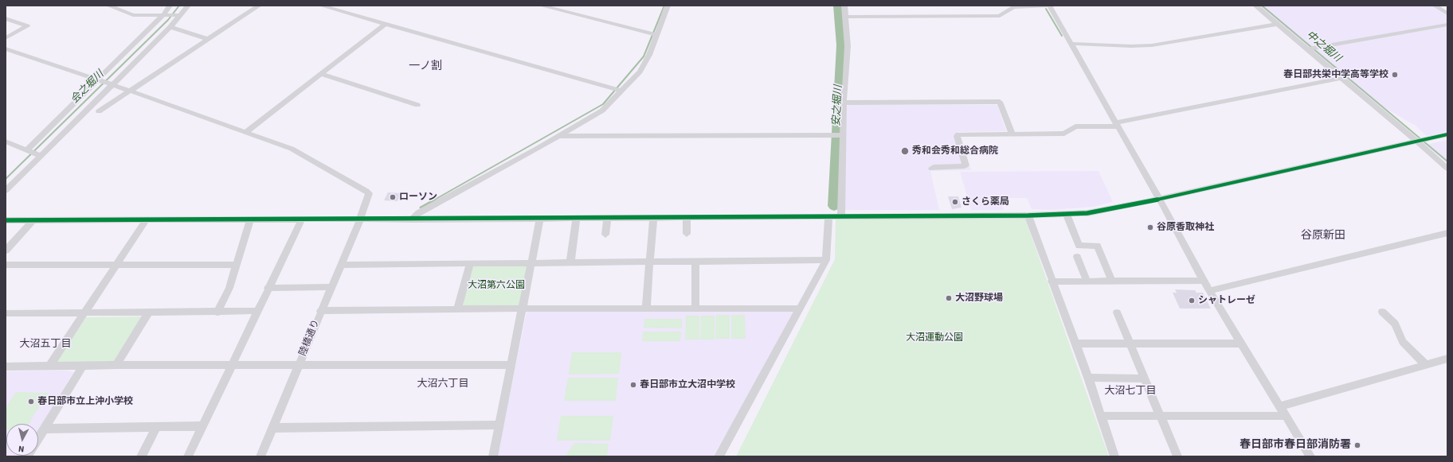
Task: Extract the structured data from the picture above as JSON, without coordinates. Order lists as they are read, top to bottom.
{
  "streets": {
    "street": ["陸橋通り"]
  },
  "districts": [
    "一ノ割",
    "谷原新田",
    "大沼五丁目",
    "大沼六丁目",
    "大沼七丁目"
  ],
  "water": ["中之堀川", "会之堀川", "安之堀川"],
  "parks": ["大沼第六公園", "大沼運動公園"],
  "places": [
    "春日部共栄中学高等学校",
    "秀和会秀和総合病院",
    "ローソン",
    "さくら薬局",
    "谷原香取神社",
    "大沼野球場",
    "シャトレーゼ",
    "春日部市立大沼中学校",
    "春日部市立上沖小学校",
    "春日部市春日部消防署"
  ],
  "north": "bottom"
}
